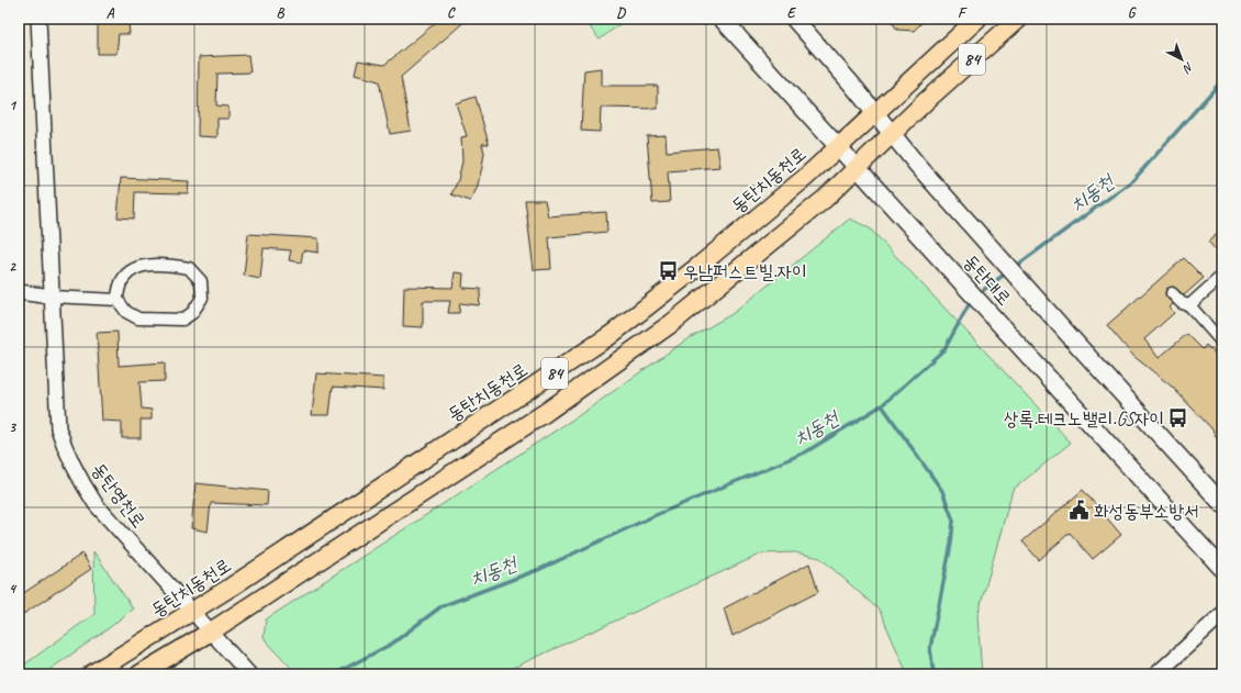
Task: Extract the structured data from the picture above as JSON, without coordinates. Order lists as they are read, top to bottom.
{
  "streets": {
    "main road": ["84", "동탄치동천로", "동탄대로"],
    "street": ["동탄영천로"]
  },
  "crossings": [
    ["84", "동탄대로"],
    ["84", "동탄영천로"],
    ["동탄치동천로", "동탄대로"],
    ["동탄치동천로", "동탄영천로"]
  ],
  "water": ["치동천"],
  "places": {
    "bus stop": ["우남퍼스트빌.자이", "상록.테크노밸리.GS자이"],
    "public building": ["화성동부소방서"]
  },
  "north": "bottom right",
  "grid": {
    "columns": [
      "A",
      "B",
      "C",
      "D",
      "E",
      "F",
      "G"
    ],
    "rows": [
      "1",
      "2",
      "3",
      "4"
    ]
  }
}
